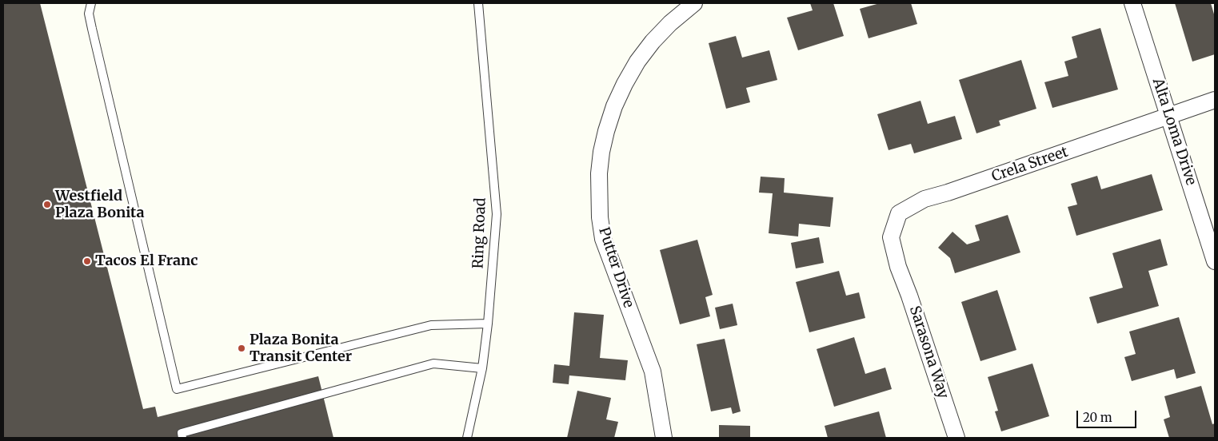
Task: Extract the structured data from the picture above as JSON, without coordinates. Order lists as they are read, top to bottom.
{
  "streets": {
    "street": [
      "Alta Loma Drive",
      "Crela Street",
      "Putter Drive",
      "Sarasona Way"
    ],
    "lane": ["Ring Road"]
  },
  "crossings": [
    ["Alta Loma Drive", "Crela Street"],
    ["Crela Street", "Sarasona Way"]
  ],
  "places": ["Westfield Plaza Bonita", "Tacos El Franc", "Plaza Bonita Transit Center"],
  "scale_bar": "20 m"
}
